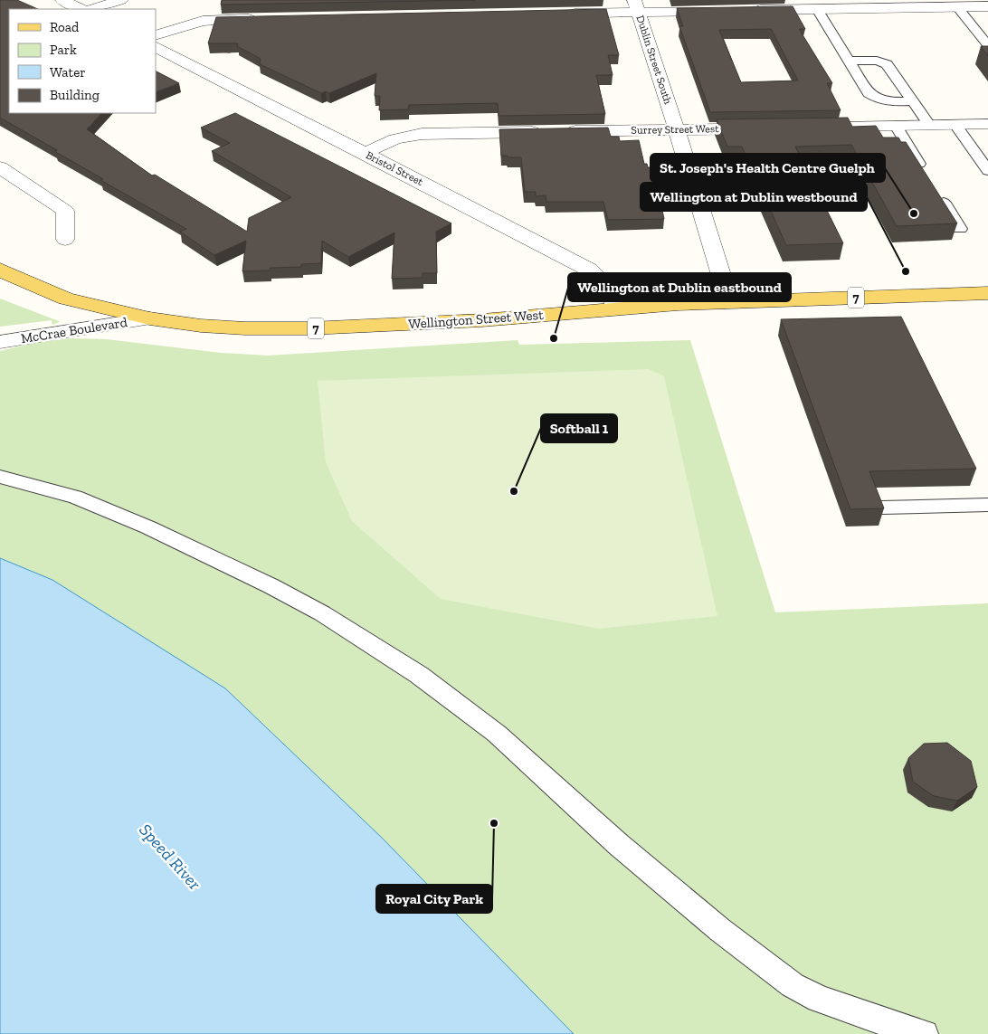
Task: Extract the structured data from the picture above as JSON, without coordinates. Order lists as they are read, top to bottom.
{
  "streets": {
    "main road": ["7", "Wellington Street West"],
    "street": [
      "Dublin Street South",
      "Surrey Street West",
      "Bristol Street",
      "McCrae Boulevard"
    ]
  },
  "crossings": [
    ["Dublin Street South", "Surrey Street West"],
    ["Dublin Street South", "Wellington Street West"],
    ["Bristol Street", "Wellington Street West"],
    ["Wellington Street West", "McCrae Boulevard"]
  ],
  "water": ["Speed River"],
  "places": [
    "St. Joseph's Health Centre Guelph",
    "Wellington at Dublin westbound",
    "Wellington at Dublin eastbound",
    "Softball 1",
    "Royal City Park"
  ],
  "legend": [
    "Road",
    "Park",
    "Water",
    "Building"
  ]
}
